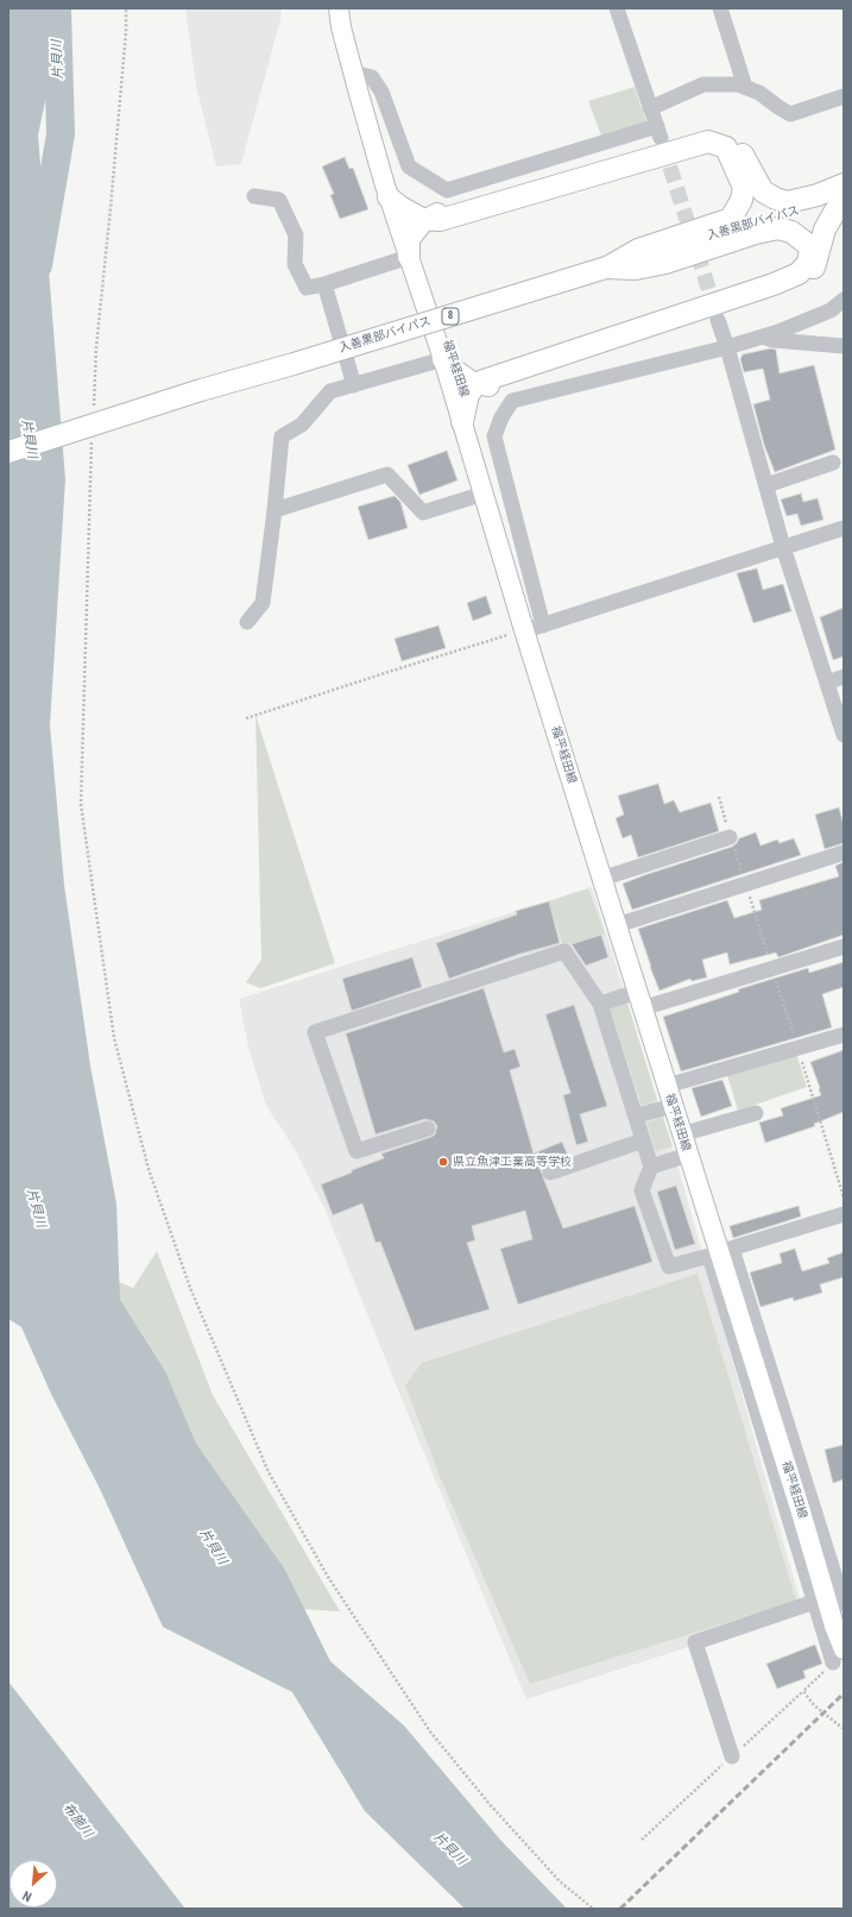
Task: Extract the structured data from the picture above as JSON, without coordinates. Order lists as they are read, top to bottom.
{
  "streets": {
    "highway": ["入善黒部バイパス", "8"],
    "main road": ["福平経田線"]
  },
  "water": ["片貝川", "布施川"],
  "places": ["県立魚津工業高等学校"],
  "north": "bottom left"
}
